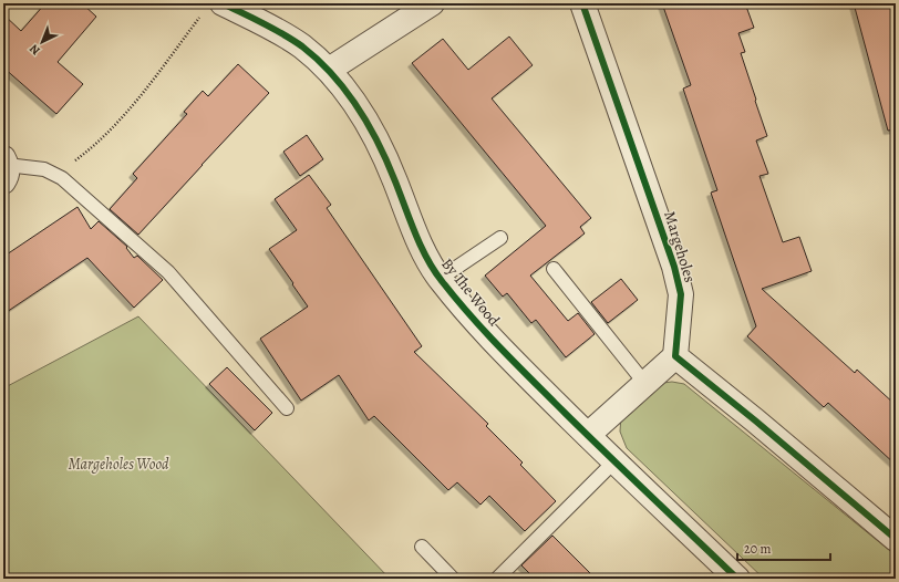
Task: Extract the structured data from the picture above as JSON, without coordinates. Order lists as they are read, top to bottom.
{
  "streets": {
    "street": ["Margeholes", "By The Wood"]
  },
  "parks": ["Margeholes Wood"],
  "scale_bar": "20 m",
  "north": "bottom left"
}
